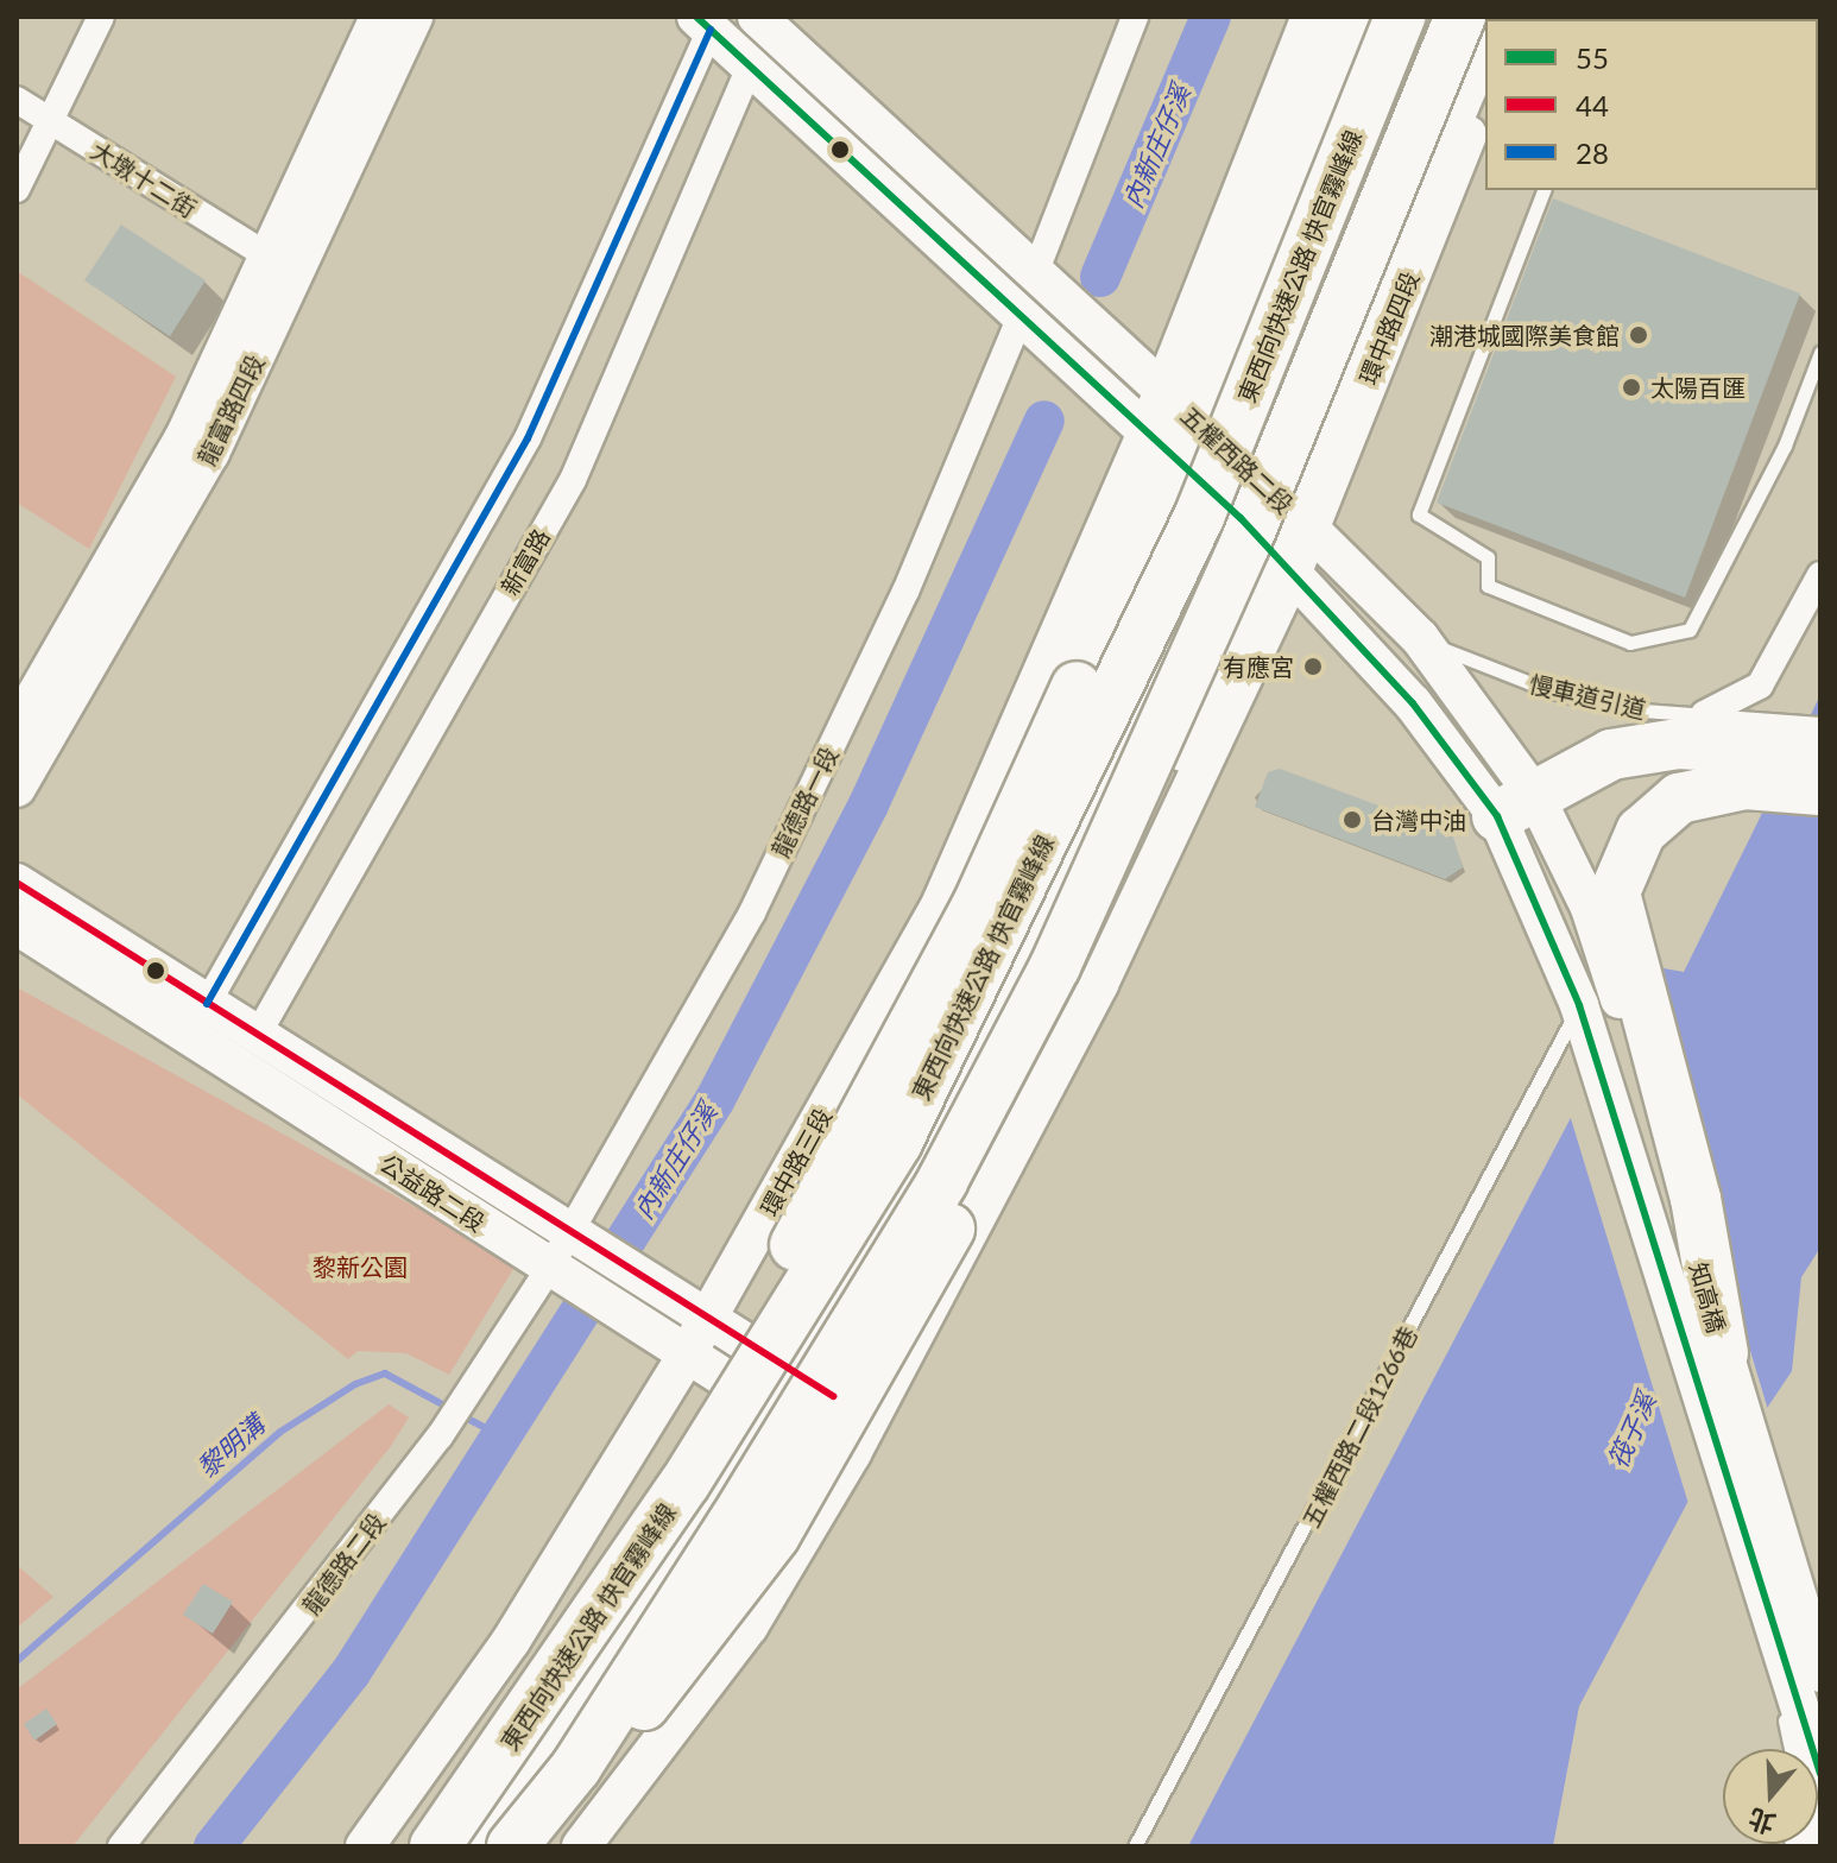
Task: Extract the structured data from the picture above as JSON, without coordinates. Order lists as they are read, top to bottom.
{
  "streets": {
    "highway": ["東西向快速公路 快官霧峰線"],
    "street": [
      "大墩十二街",
      "環中路四段",
      "龍富路四段",
      "五權西路二段",
      "新富路",
      "龍德路一段",
      "環中路三段",
      "公益路二段",
      "知高橋",
      "龍德路二段"
    ],
    "lane": ["慢車道引道", "五權西路二段1266巷"]
  },
  "crossings": [
    ["大墩十二街", "龍富路四段"],
    ["環中路四段", "五權西路二段"],
    ["五權西路二段", "新富路"],
    ["五權西路二段", "慢車道引道"],
    ["五權西路二段", "龍德路一段"],
    ["五權西路二段", "環中路三段"],
    ["五權西路二段", "知高橋"],
    ["五權西路二段", "五權西路二段1266巷"],
    ["新富路", "公益路二段"],
    ["龍德路一段", "公益路二段"],
    ["龍德路一段", "龍德路二段"],
    ["環中路三段", "公益路二段"],
    ["公益路二段", "龍德路二段"]
  ],
  "water": ["內新庄仔溪", "筏子溪", "黎明溝"],
  "parks": ["黎新公園"],
  "places": [
    "潮港城國際美食館",
    "太陽百匯",
    "有應宮",
    "台灣中油"
  ],
  "lines": ["transit line 55", "transit line 28", "transit line 44"],
  "legend": ["55", "44", "28"],
  "north": "bottom"
}
